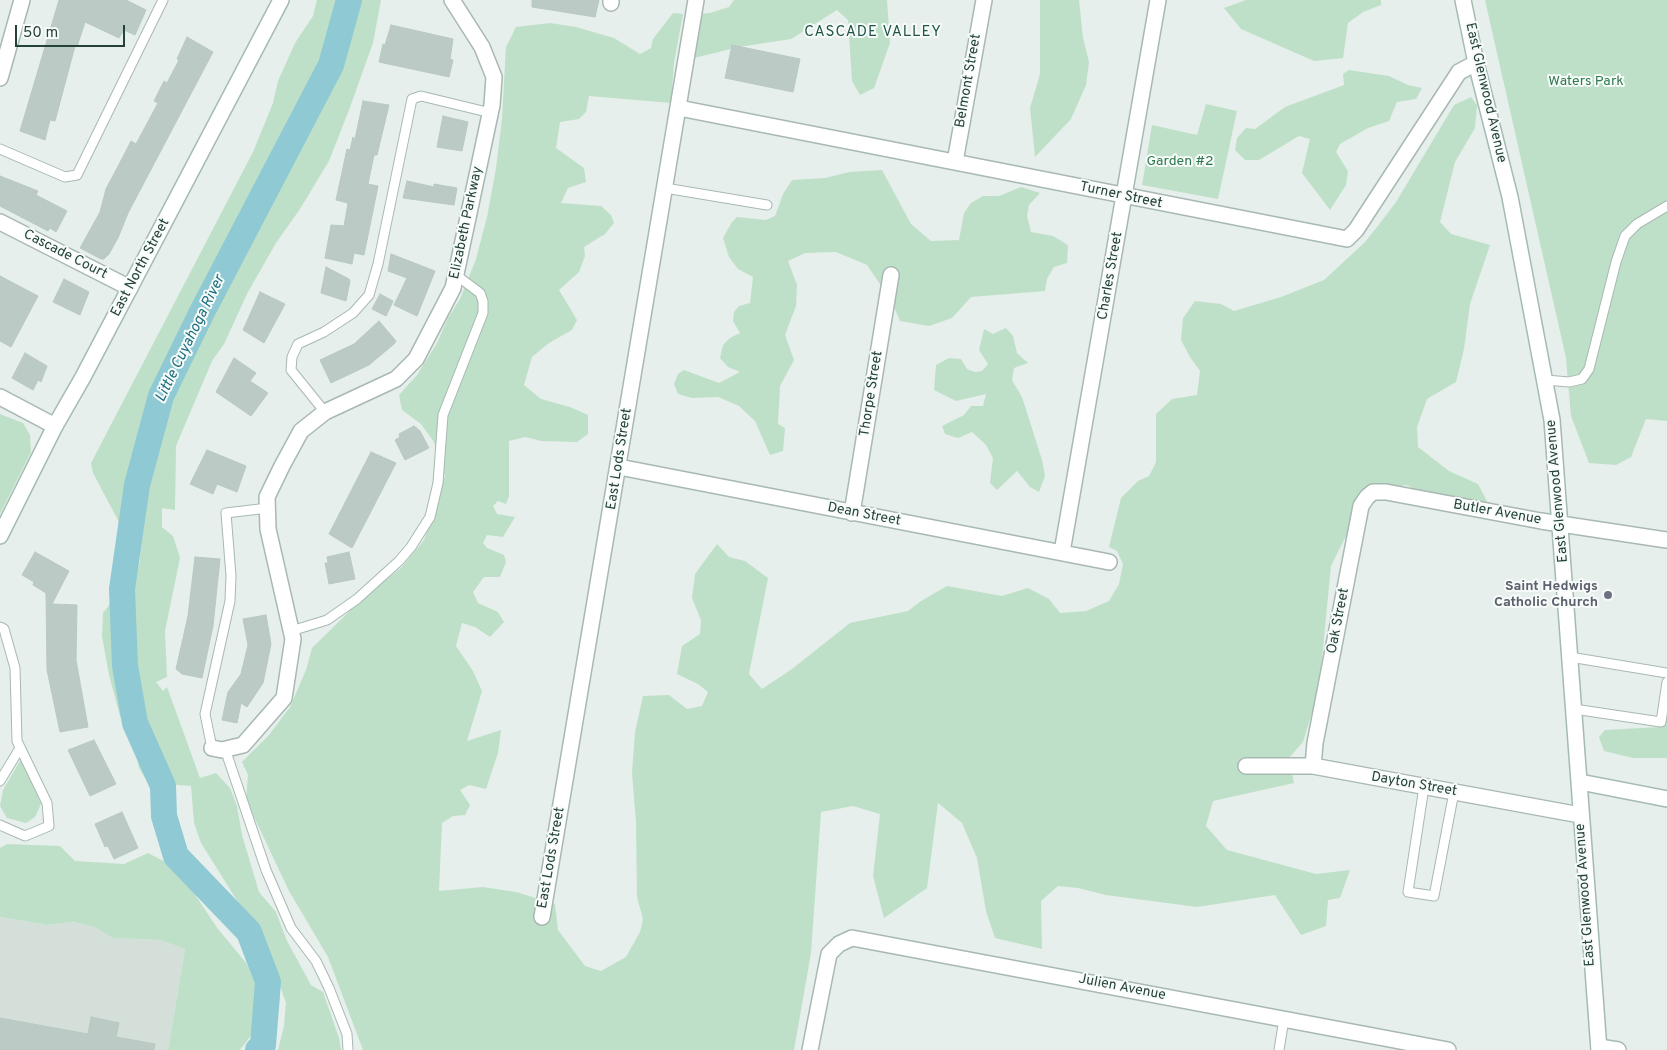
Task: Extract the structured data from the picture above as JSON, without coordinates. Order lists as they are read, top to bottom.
{
  "streets": {
    "street": [
      "Belmont Street",
      "East Glenwood Avenue",
      "Turner Street",
      "Elizabeth Parkway",
      "Cascade Court",
      "East North Street",
      "Charles Street",
      "Thorpe Street",
      "East Lods Street",
      "Butler Avenue",
      "Dean Street",
      "Oak Street",
      "Dayton Street",
      "Julien Avenue"
    ]
  },
  "crossings": [
    ["Belmont Street", "Turner Street"],
    ["East Glenwood Avenue", "Turner Street"],
    ["East Glenwood Avenue", "Butler Avenue"],
    ["East Glenwood Avenue", "Dayton Street"],
    ["Turner Street", "Charles Street"],
    ["Turner Street", "East Lods Street"],
    ["Cascade Court", "East North Street"],
    ["Charles Street", "Dean Street"],
    ["Thorpe Street", "Dean Street"],
    ["East Lods Street", "Dean Street"],
    ["Butler Avenue", "Oak Street"],
    ["Oak Street", "Dayton Street"]
  ],
  "districts": ["CASCADE VALLEY"],
  "water": ["Little Cuyahoga River"],
  "parks": ["Waters Park", "Garden #2"],
  "places": ["Saint Hedwigs Catholic Church"],
  "scale_bar": "50 m"
}
